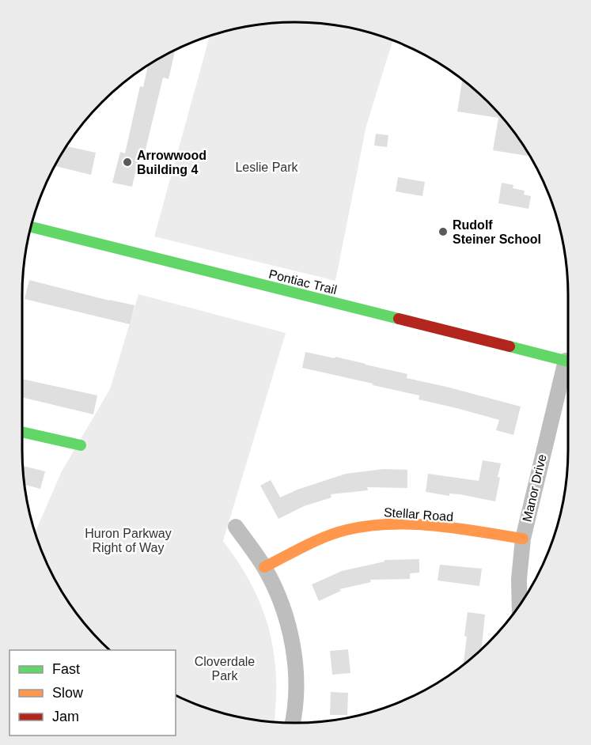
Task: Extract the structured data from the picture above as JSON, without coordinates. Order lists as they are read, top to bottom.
{
  "streets": {
    "main road": ["Pontiac Trail", "Stellar Road"],
    "street": ["Manor Drive"]
  },
  "crossings": [
    ["Manor Drive", "Stellar Road"]
  ],
  "parks": ["Leslie Park", "Huron Parkway Right of Way", "Cloverdale Park"],
  "places": ["Arrowwood Building 4", "Rudolf Steiner School"],
  "legend": ["Fast", "Slow", "Jam"]
}
